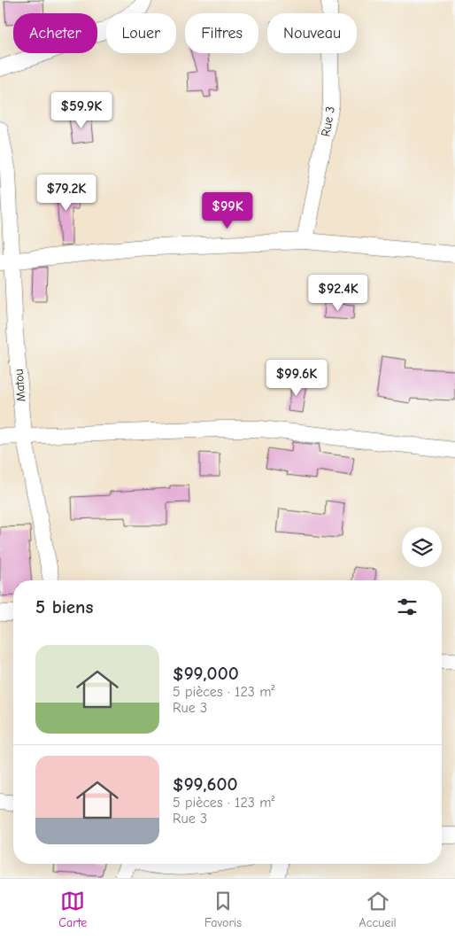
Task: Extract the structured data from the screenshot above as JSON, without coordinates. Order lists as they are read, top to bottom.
{
  "streets": {
    "street": ["Rue 3", "Matou"]
  },
  "page": {
    "chip": [
      "Acheter",
      "Louer",
      "Filtres",
      "Nouveau"
    ],
    "price": [
      "$59.9K",
      "$79.2K",
      "$99K",
      "$92.4K",
      "$99.6K"
    ],
    "heading": "5 biens",
    "list": [
      {
        "name": "$99,000",
        "note": "5 pièces · 123 m² · Rue 3"
      },
      {
        "name": "$99,600",
        "note": "5 pièces · 123 m² · Rue 3"
      }
    ],
    "tabs": ["Carte", "Favoris", "Accueil"]
  }
}
